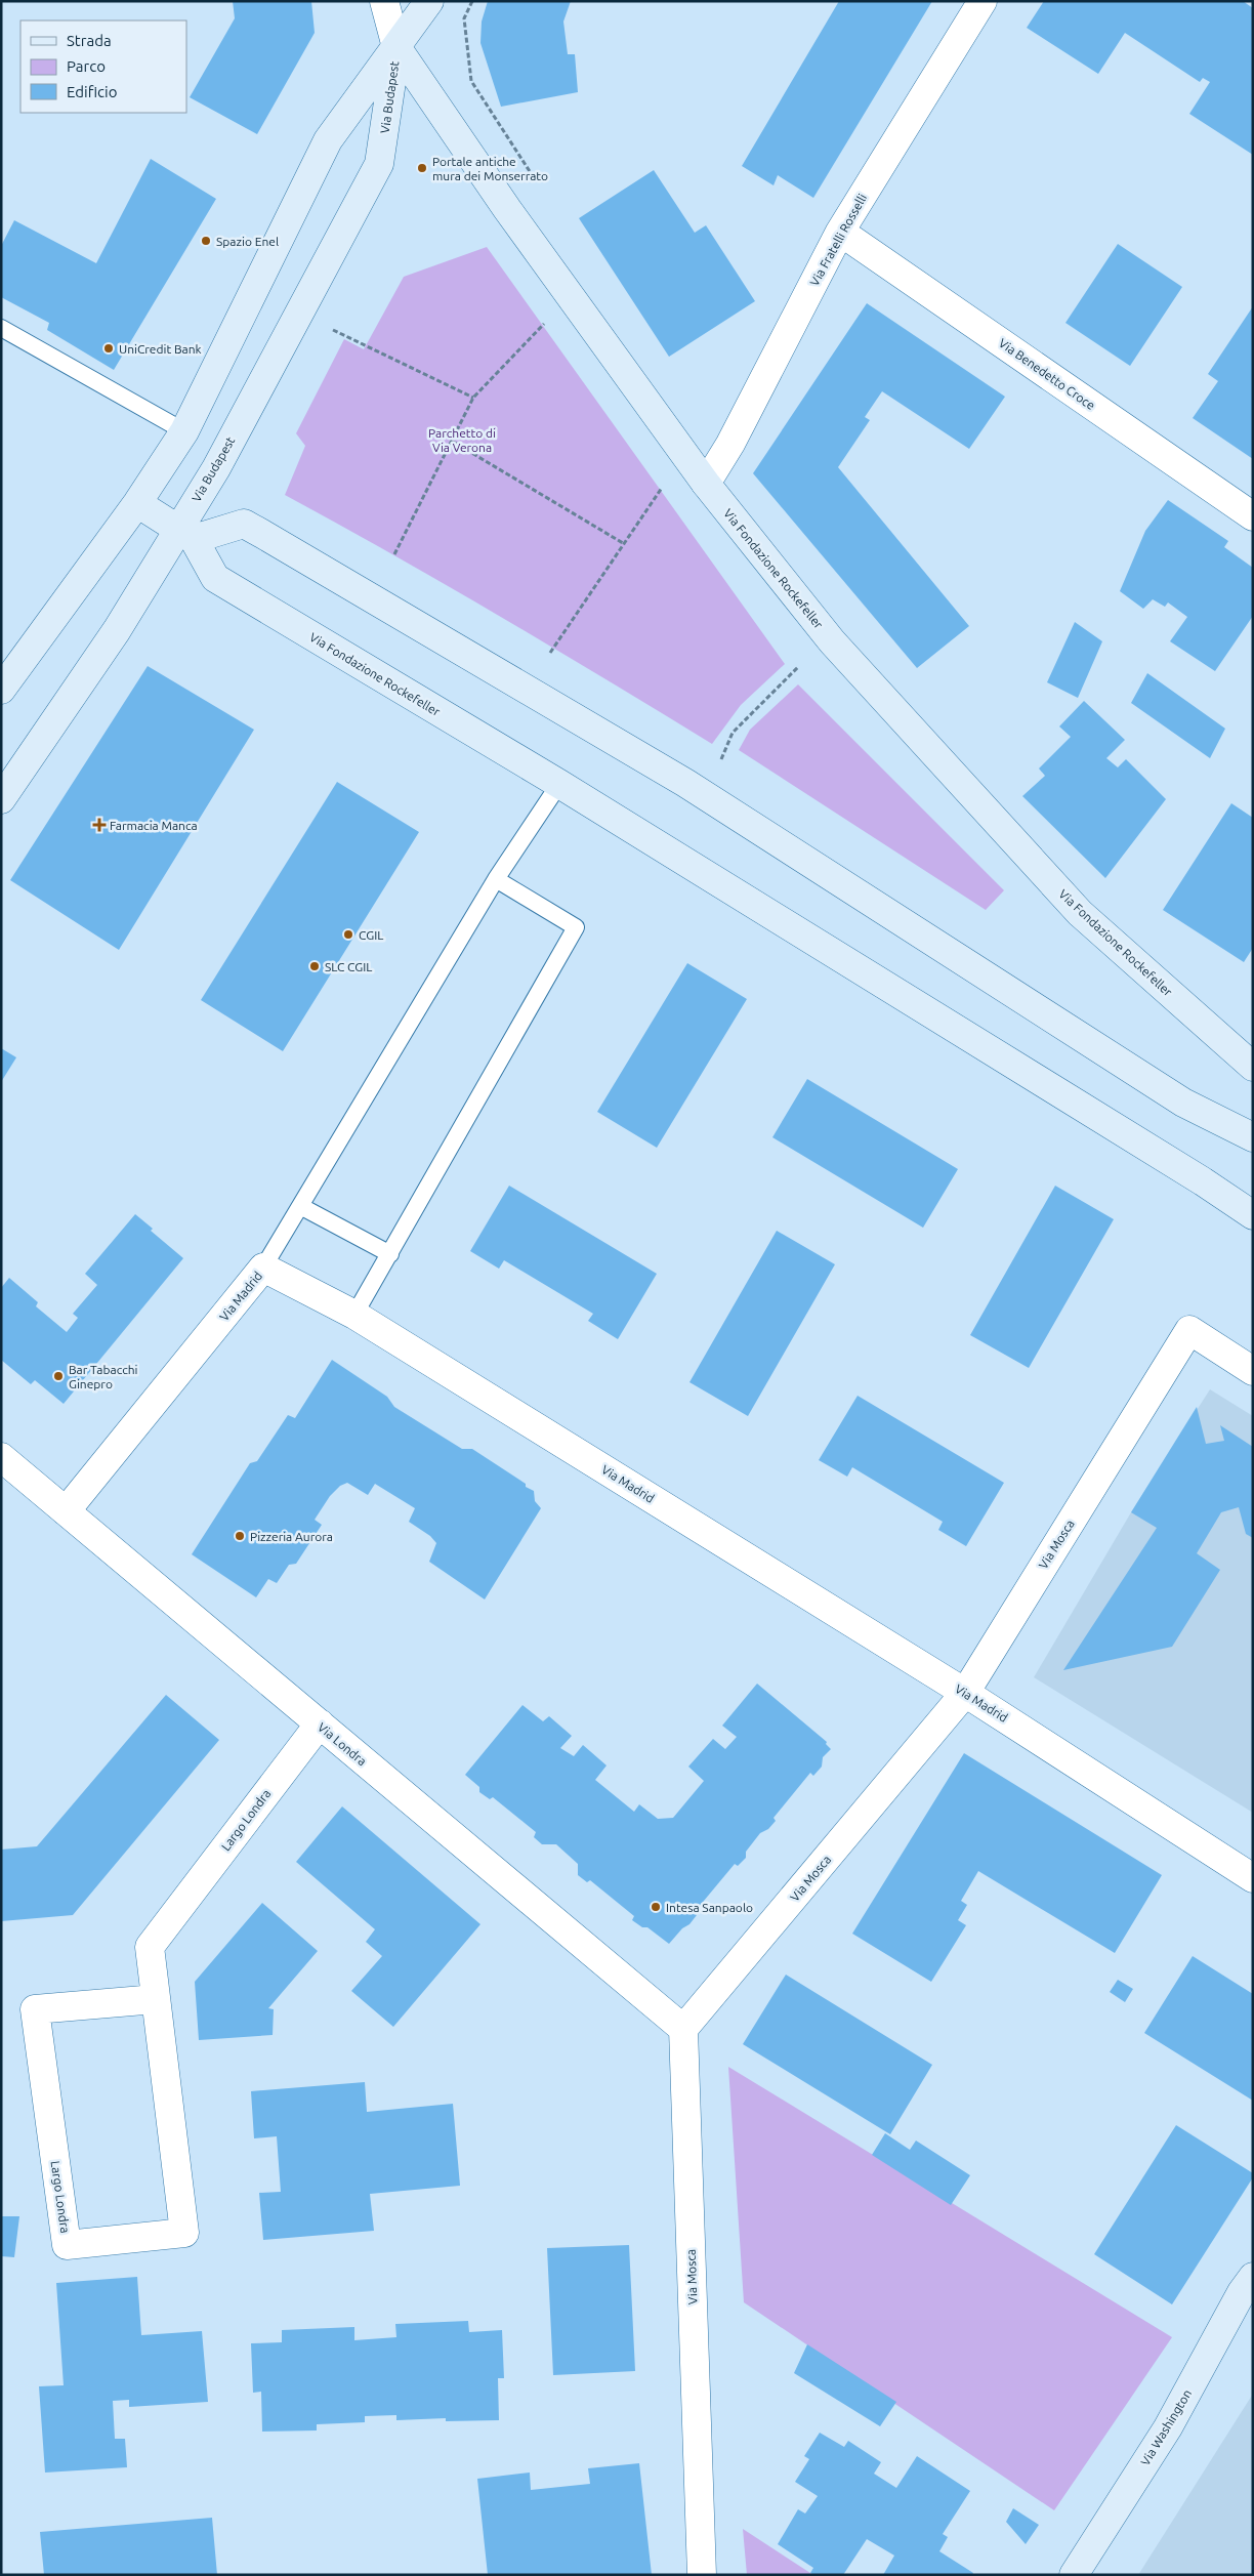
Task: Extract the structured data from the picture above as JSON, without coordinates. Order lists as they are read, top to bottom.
{
  "streets": {
    "main road": ["Via Budapest", "Via Fondazione Rockefeller", "Via Washington"],
    "street": [
      "Via Fratelli Rosselli",
      "Via Benedetto Croce",
      "Via Madrid",
      "Via Mosca",
      "Via Londra",
      "Largo Londra"
    ]
  },
  "crossings": [
    ["Via Budapest", "Via Fondazione Rockefeller"],
    ["Via Fratelli Rosselli", "Via Benedetto Croce"],
    ["Via Fratelli Rosselli", "Via Fondazione Rockefeller"],
    ["Via Madrid", "Via Mosca"],
    ["Via Madrid", "Via Londra"],
    ["Via Mosca", "Via Londra"],
    ["Via Londra", "Largo Londra"]
  ],
  "parks": ["Parchetto di Via Verona"],
  "places": {
    "other": [
      "Portale antiche mura dei Monserrato",
      "Spazio Enel",
      "UniCredit Bank",
      "CGIL",
      "SLC CGIL",
      "Bar Tabacchi Ginepro",
      "Pizzeria Aurora",
      "Intesa Sanpaolo"
    ],
    "health": ["Farmacia Manca"]
  },
  "legend": ["Strada", "Parco", "Edificio"]
}
